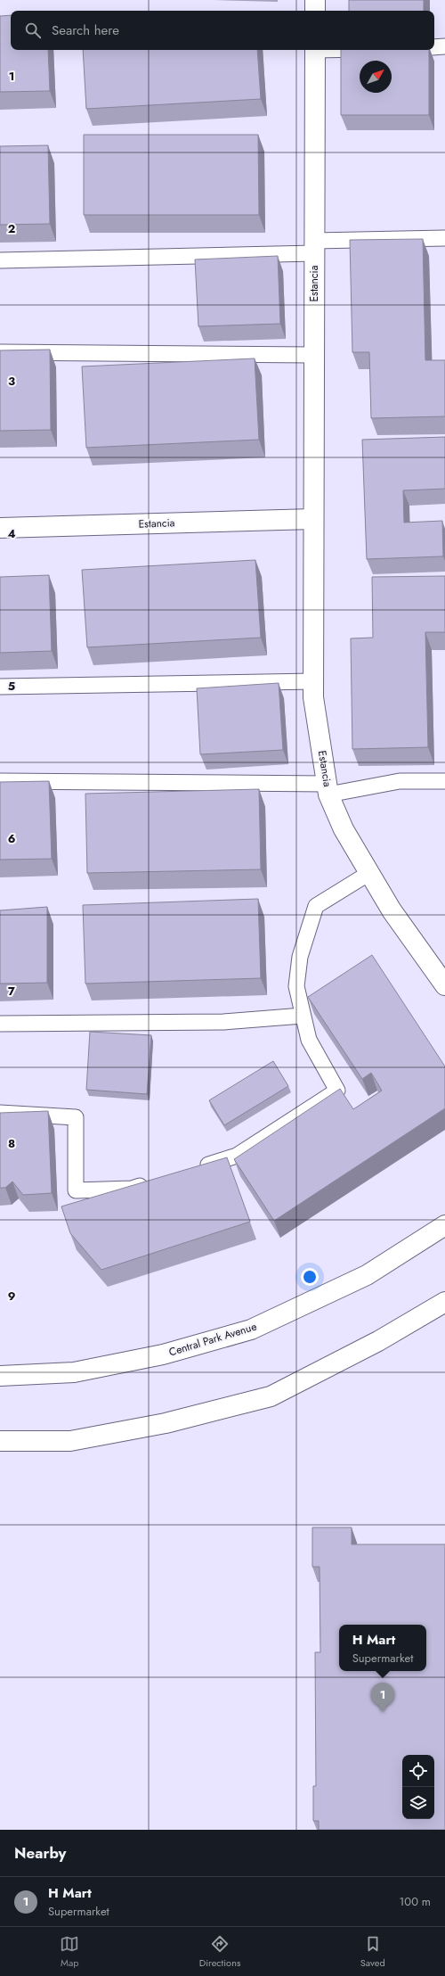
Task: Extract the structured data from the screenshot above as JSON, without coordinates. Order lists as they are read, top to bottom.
{
  "streets": {
    "street": ["Estancia", "Central Park Avenue"]
  },
  "north": "top right",
  "page": {
    "search": "Search here",
    "popup": ["H Mart", "Supermarket"],
    "pins": "1",
    "heading": "Nearby",
    "list": [
      {
        "mark": "1",
        "name": "H Mart",
        "note": "Supermarket",
        "value": "100 m"
      }
    ],
    "nav": ["Map", "Directions", "Saved"]
  },
  "grid": {
    "rows": [
      "1",
      "2",
      "3",
      "4",
      "5",
      "6",
      "7",
      "8",
      "9"
    ]
  }
}
